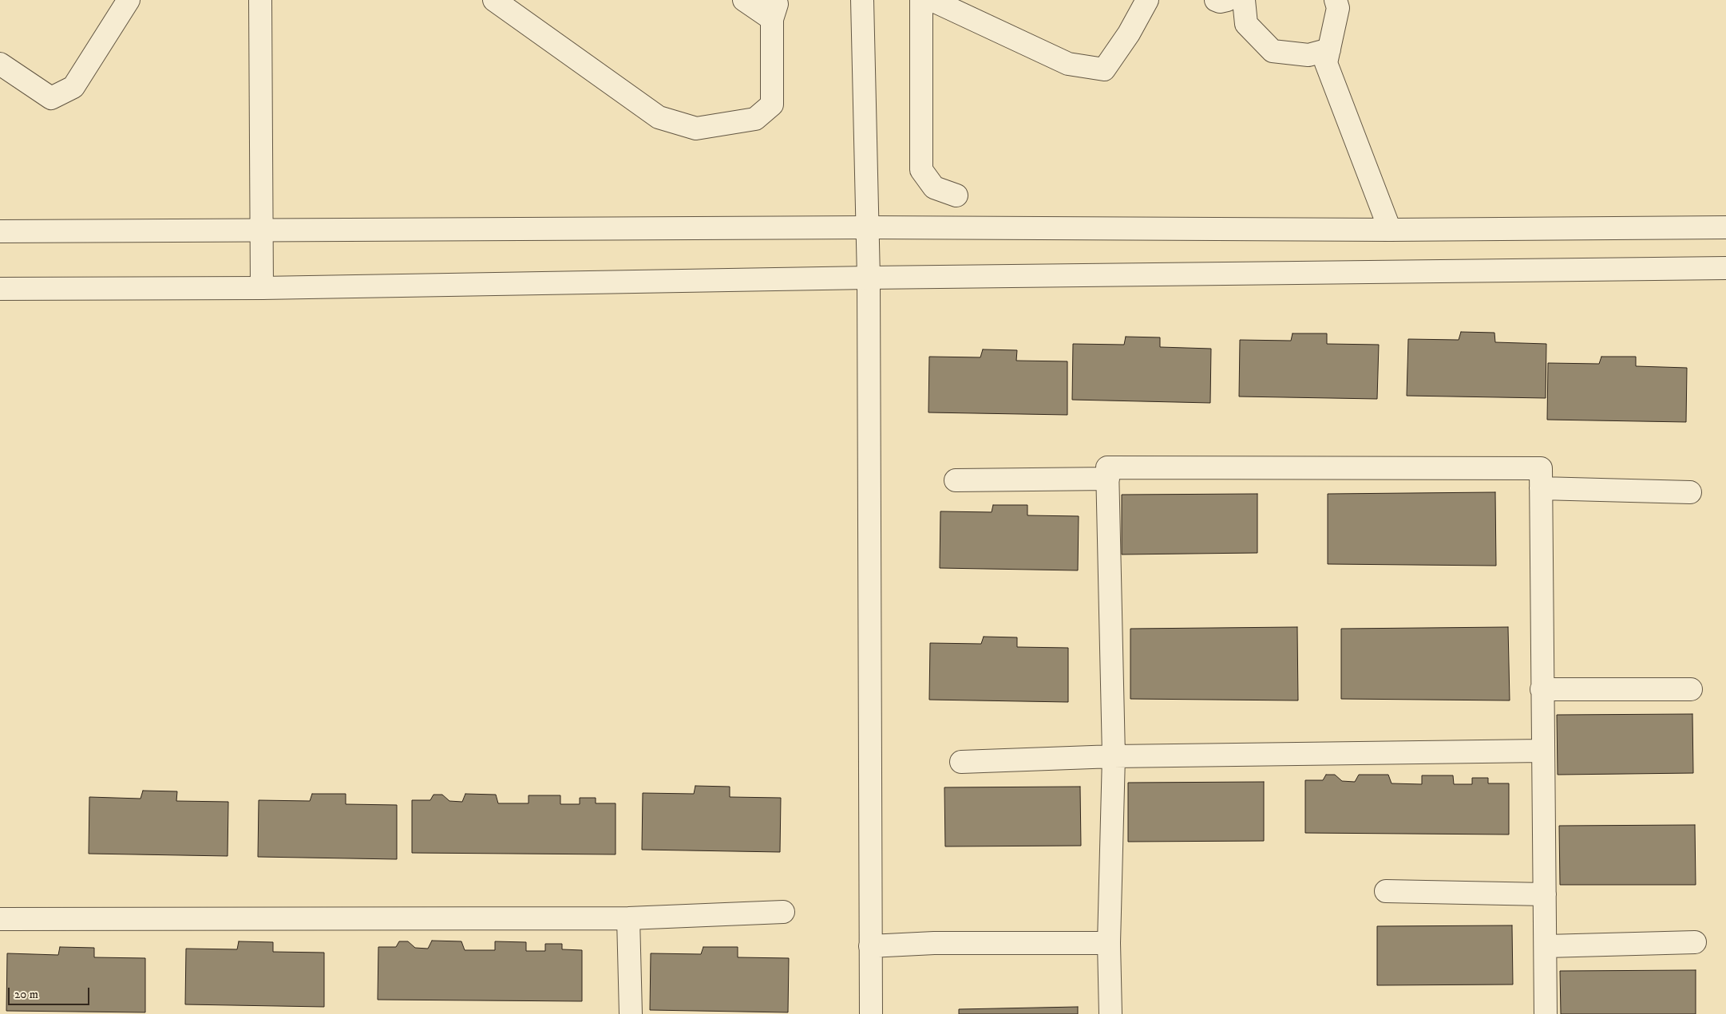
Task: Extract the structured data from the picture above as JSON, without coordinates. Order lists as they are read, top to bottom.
{
  "scale_bar": "20 m"
}
